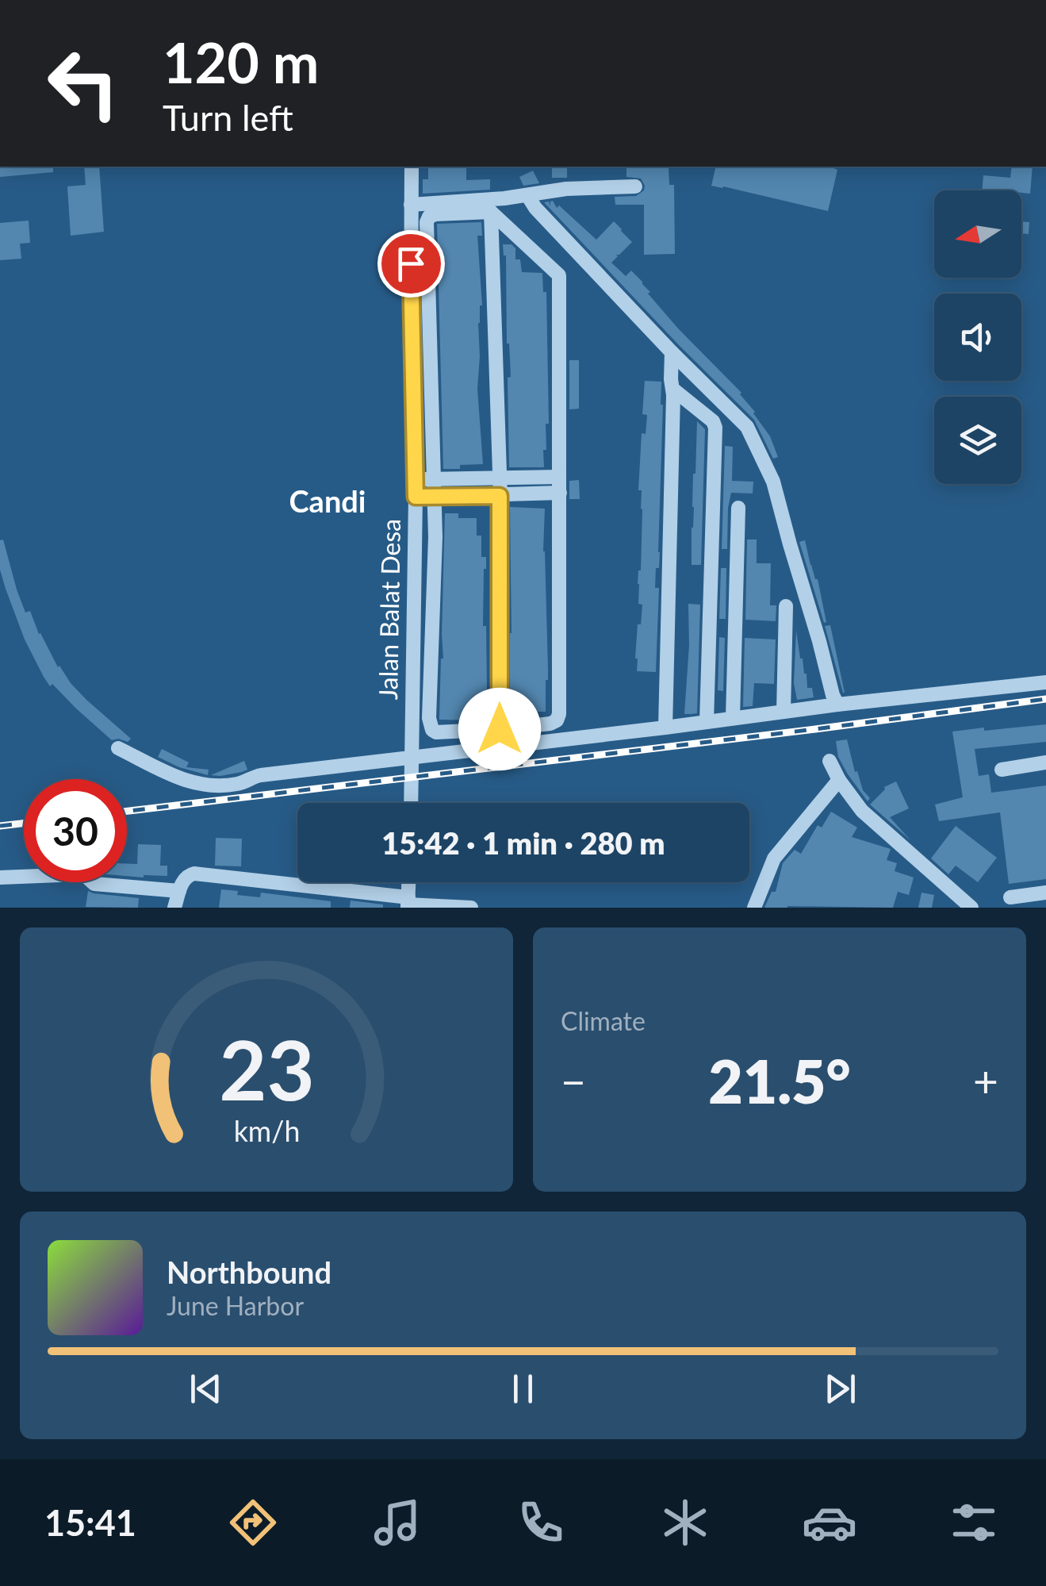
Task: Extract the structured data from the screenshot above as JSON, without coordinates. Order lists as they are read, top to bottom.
{
  "streets": {
    "street": ["Jalan Balat Desa"]
  },
  "districts": ["Candi"],
  "north": "left",
  "page": {
    "turn": ["120 m", "Turn left"],
    "limit": "30",
    "trip": "15:42 · 1 min · 280 m",
    "tile": "Climate",
    "heat": ["−", "21.5°", "+"],
    "song": ["Northbound", "June Harbor"],
    "tabs": "15:41",
    "gauge": ["23", "km/h"]
  }
}
